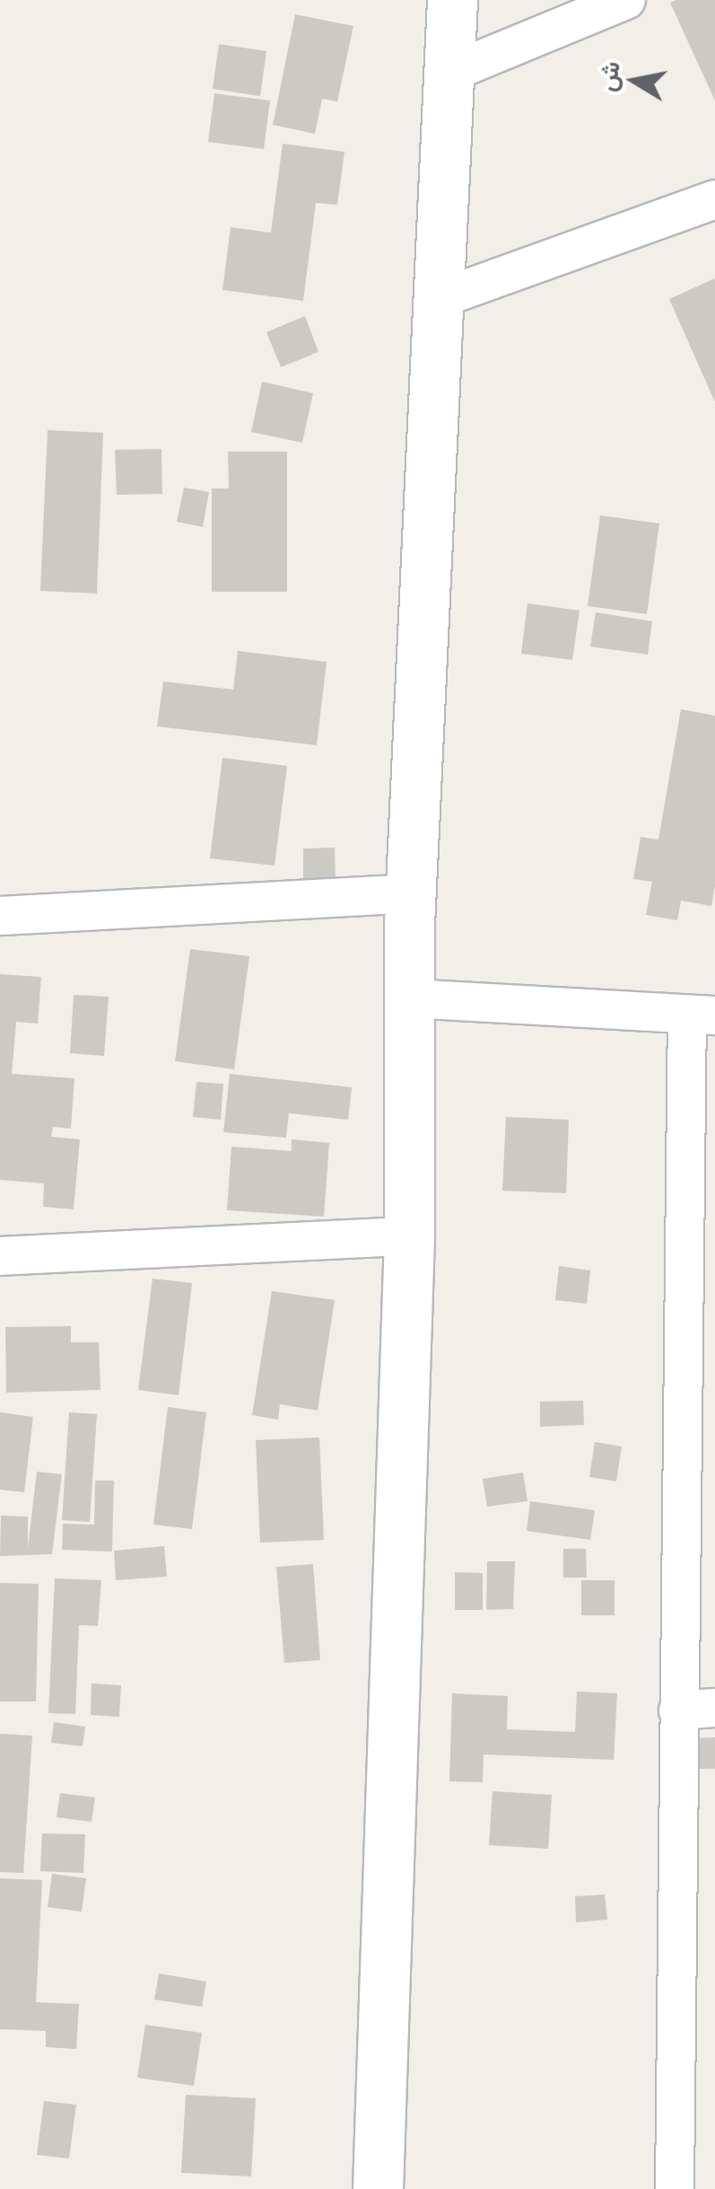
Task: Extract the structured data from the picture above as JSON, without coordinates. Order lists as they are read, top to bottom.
{
  "north": "left"
}
